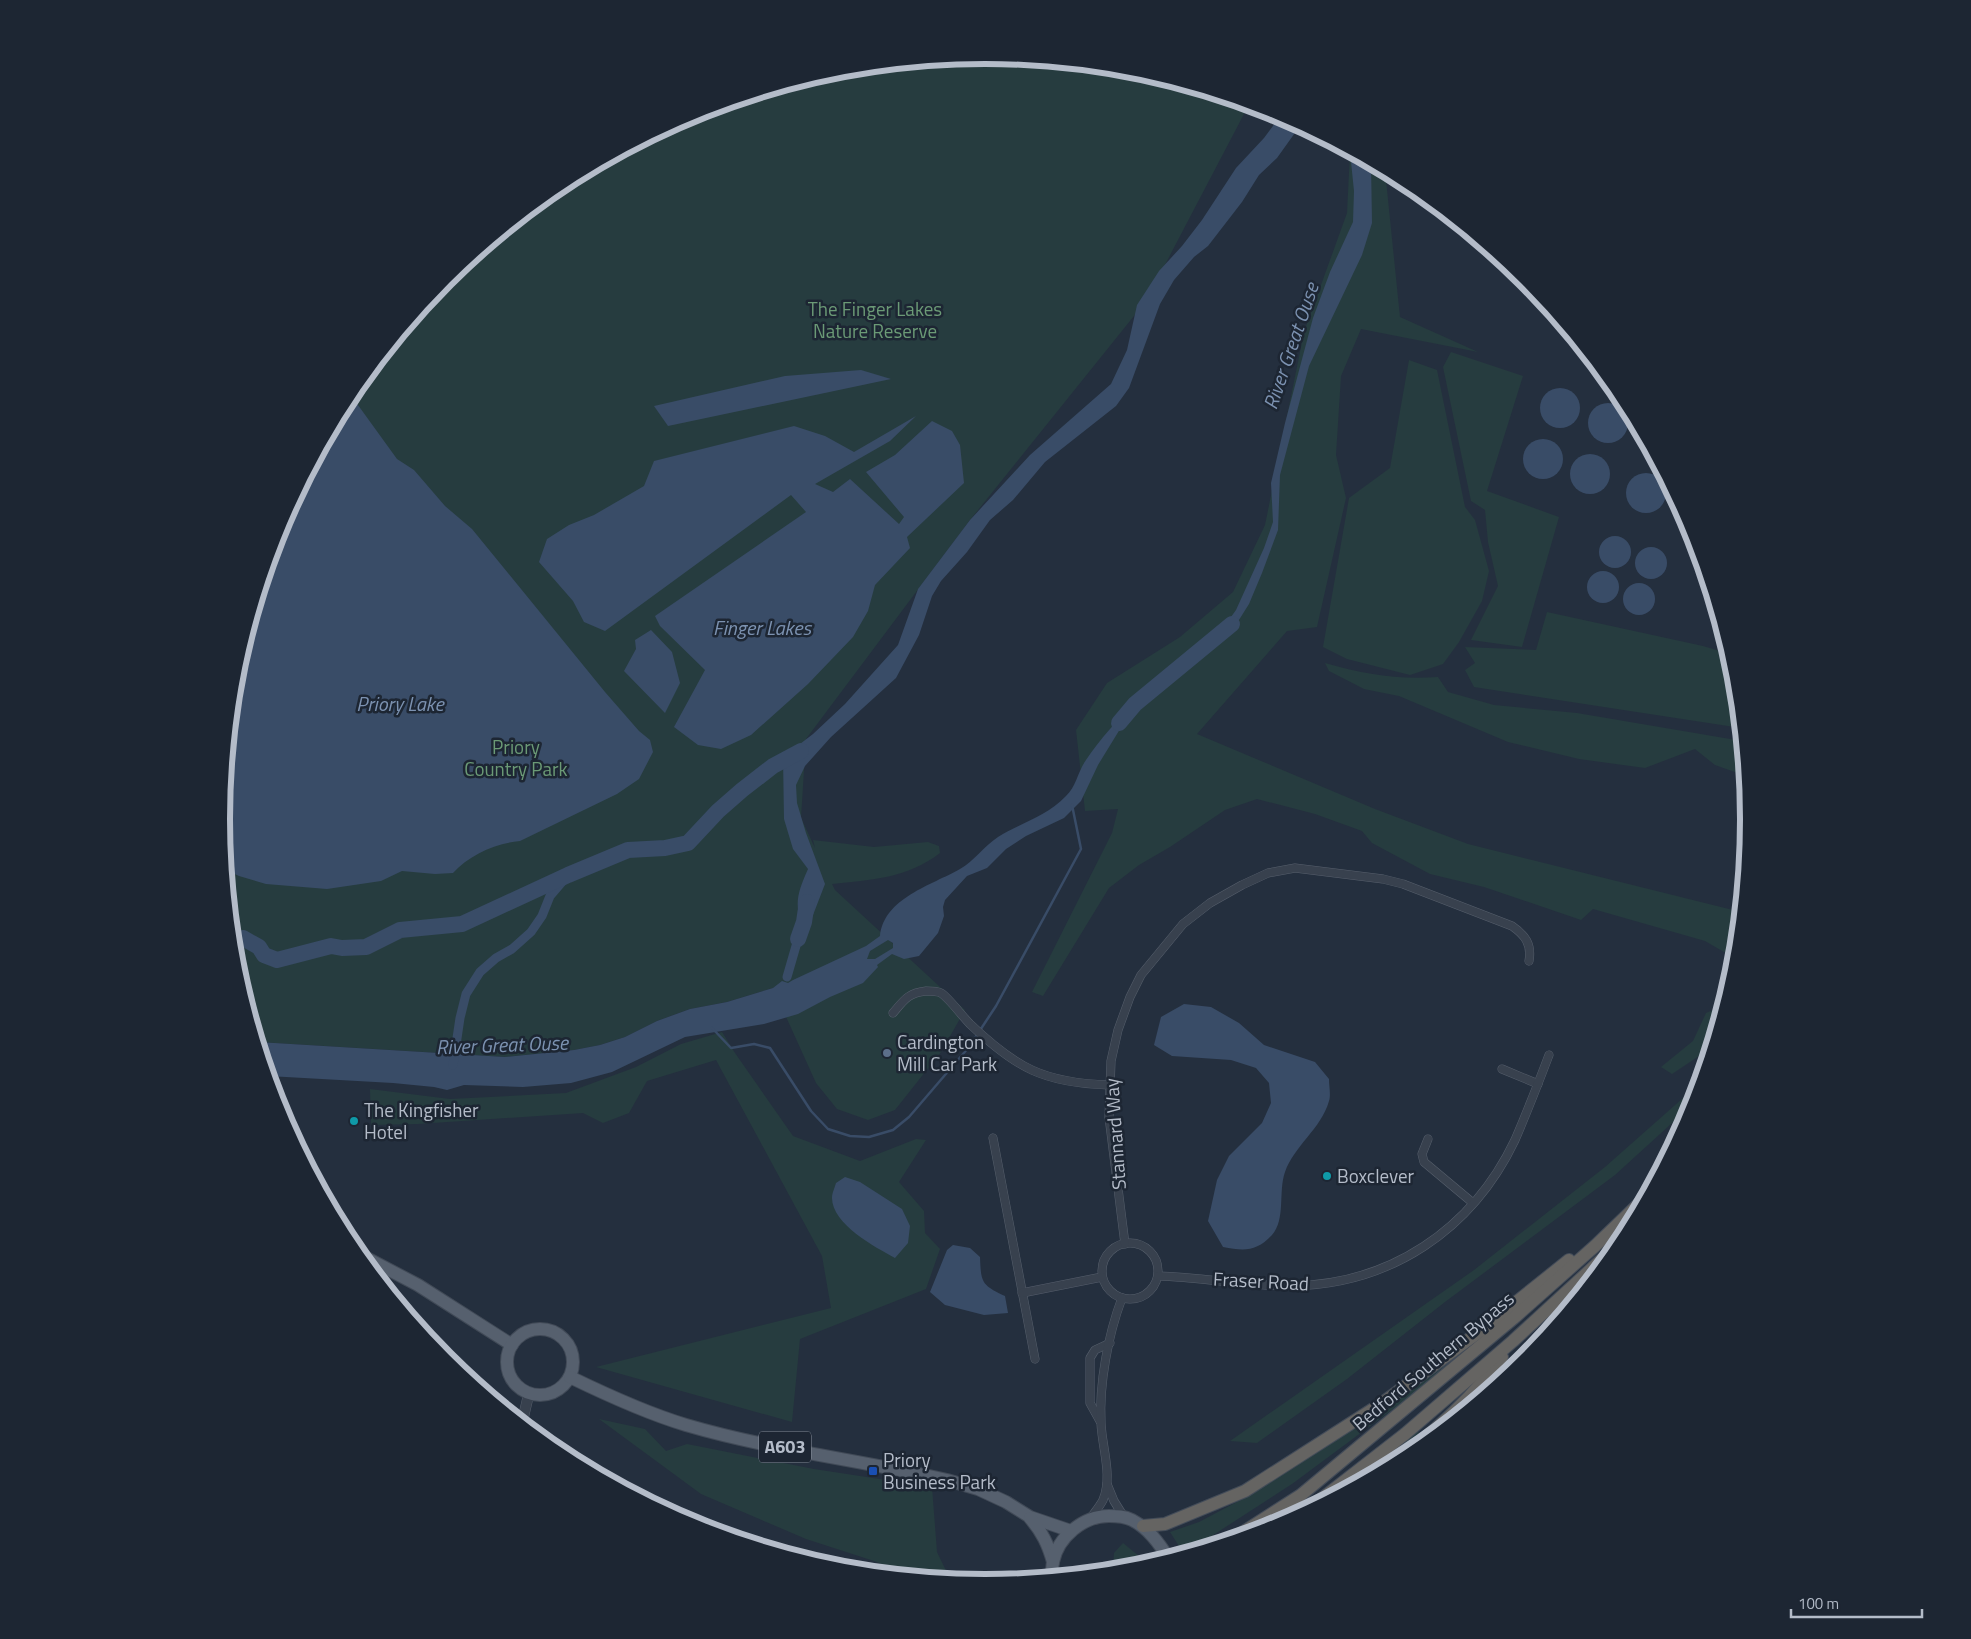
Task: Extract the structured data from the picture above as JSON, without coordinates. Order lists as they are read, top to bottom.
{
  "streets": {
    "highway": ["Bedford Southern Bypass"],
    "main road": ["A603"],
    "street": ["Stannard Way", "Fraser Road"]
  },
  "crossings": [
    ["Stannard Way", "Fraser Road"]
  ],
  "water": ["River Great Ouse", "Finger Lakes", "Priory Lake"],
  "parks": ["The Finger Lakes Nature Reserve", "Priory Country Park"],
  "places": {
    "other": ["Cardington Mill Car Park", "The Kingfisher Hotel", "Boxclever"],
    "transit": ["Priory Business Park"]
  },
  "scale_bar": "100 m"
}
